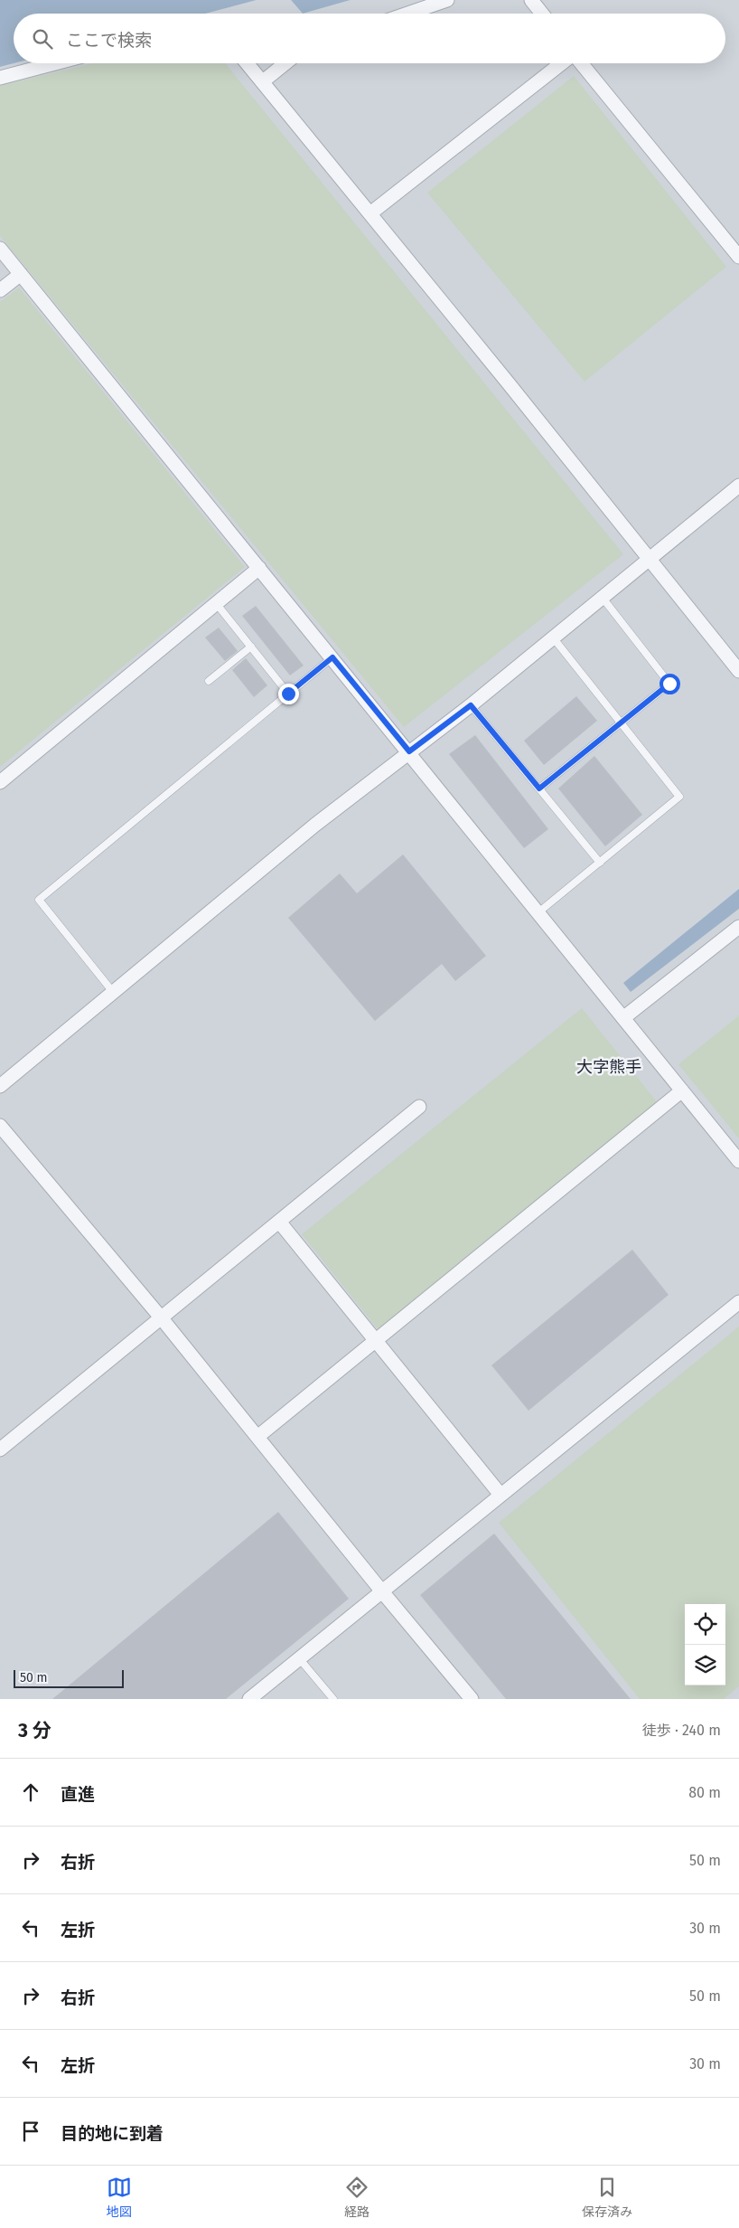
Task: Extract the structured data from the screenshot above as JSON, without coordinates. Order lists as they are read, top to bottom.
{
  "districts": ["大字熊手"],
  "scale_bar": "50 m",
  "page": {
    "search": "ここで検索",
    "scale": "50 m",
    "heading": ["3 分", "徒歩 · 240 m"],
    "list": [
      ["直進", "80 m"],
      ["右折", "50 m"],
      ["左折", "30 m"],
      ["右折", "50 m"],
      ["左折", "30 m"],
      "目的地に到着"
    ],
    "nav": ["地図", "経路", "保存済み"]
  }
}
